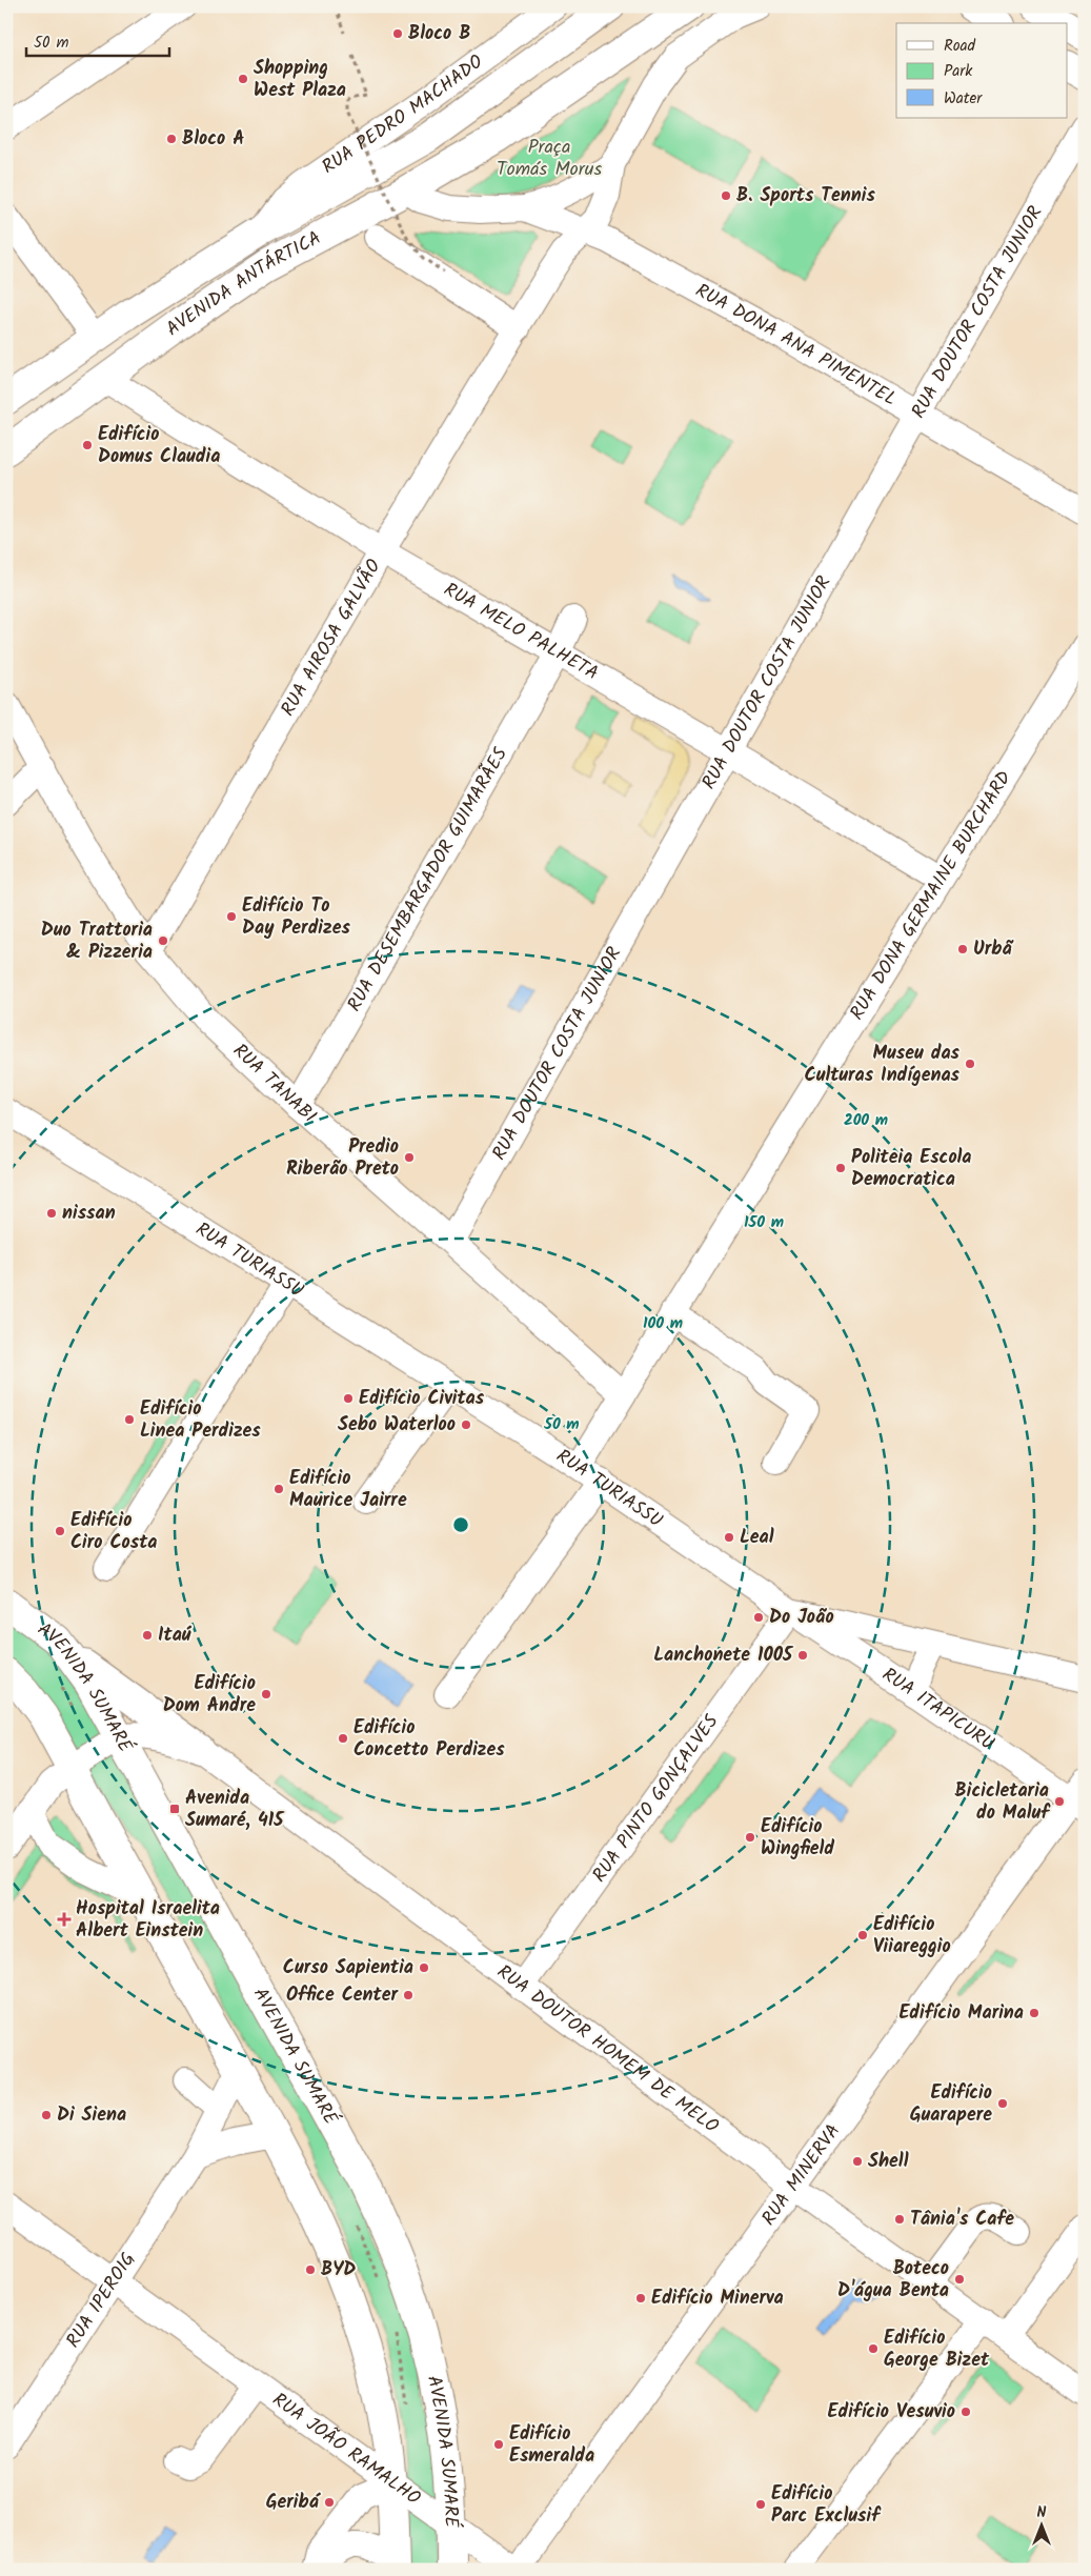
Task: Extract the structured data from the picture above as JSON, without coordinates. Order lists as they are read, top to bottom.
{
  "streets": {
    "main road": ["AVENIDA ANTÁRTICA", "AVENIDA SUMARÉ"],
    "street": [
      "RUA PEDRO MACHADO",
      "RUA DOUTOR COSTA JUNIOR",
      "RUA DONA ANA PIMENTEL",
      "RUA MELO PALHETA",
      "RUA AIROSA GALVÃO",
      "RUA DESEMBARGADOR GUIMARÃES",
      "RUA DONA GERMAINE BURCHARD",
      "RUA TANABI",
      "RUA TURIASSU",
      "RUA ITAPICURU",
      "RUA PINTO GONÇALVES",
      "RUA DOUTOR HOMEM DE MELO",
      "RUA MINERVA",
      "RUA IPEROIG",
      "RUA JOÃO RAMALHO"
    ]
  },
  "crossings": [
    ["RUA PEDRO MACHADO", "AVENIDA ANTÁRTICA"],
    ["AVENIDA ANTÁRTICA", "RUA MELO PALHETA"],
    ["RUA DOUTOR COSTA JUNIOR", "RUA DONA ANA PIMENTEL"],
    ["RUA DOUTOR COSTA JUNIOR", "RUA MELO PALHETA"],
    ["RUA DOUTOR COSTA JUNIOR", "RUA TANABI"],
    ["RUA MELO PALHETA", "RUA AIROSA GALVÃO"],
    ["RUA MELO PALHETA", "RUA DESEMBARGADOR GUIMARÃES"],
    ["RUA MELO PALHETA", "RUA DONA GERMAINE BURCHARD"],
    ["RUA AIROSA GALVÃO", "RUA TANABI"],
    ["RUA DESEMBARGADOR GUIMARÃES", "RUA TANABI"],
    ["RUA DONA GERMAINE BURCHARD", "RUA TANABI"],
    ["RUA DONA GERMAINE BURCHARD", "RUA TURIASSU"],
    ["RUA TURIASSU", "RUA ITAPICURU"],
    ["RUA TURIASSU", "RUA PINTO GONÇALVES"],
    ["AVENIDA SUMARÉ", "RUA DOUTOR HOMEM DE MELO"],
    ["AVENIDA SUMARÉ", "RUA JOÃO RAMALHO"],
    ["RUA ITAPICURU", "RUA PINTO GONÇALVES"],
    ["RUA ITAPICURU", "RUA MINERVA"],
    ["RUA PINTO GONÇALVES", "RUA DOUTOR HOMEM DE MELO"],
    ["RUA DOUTOR HOMEM DE MELO", "RUA MINERVA"],
    ["RUA IPEROIG", "RUA JOÃO RAMALHO"]
  ],
  "parks": ["Praça Tomás Morus"],
  "places": {
    "other": [
      "Bloco B",
      "Shopping West Plaza",
      "Bloco A",
      "B. Sports Tennis",
      "Edifício Domus Claudia",
      "Edifício To Day Perdizes",
      "Duo Trattoria & Pizzeria",
      "Urbã",
      "Museu das Culturas Indígenas",
      "Predio Riberão Preto",
      "Politeia Escola Democratica",
      "nissan",
      "Edifício Civitas",
      "Edifício Linea Perdizes",
      "Sebo Waterloo",
      "Edifício Maurice Jairre",
      "Edifício Ciro Costa",
      "Leal",
      "Do João",
      "Itaú",
      "Lanchonete 1005",
      "Edifício Dom Andre",
      "Edifício Concetto Perdizes",
      "Bicicletaria do Maluf",
      "Edifício Wingfield",
      "Edifício Viiareggio",
      "Curso Sapientia",
      "Office Center",
      "Edifício Marina",
      "Edifício Guarapere",
      "Di Siena",
      "Shell",
      "Tânia's Cafe",
      "BYD",
      "Boteco D'água Benta",
      "Edifício Minerva",
      "Edifício George Bizet",
      "Edifício Vesuvio",
      "Edifício Esmeralda",
      "Geribá",
      "Edifício Parc Exclusif"
    ],
    "transit": ["Avenida Sumaré, 415"],
    "health": ["Hospital Israelita Albert Einstein"]
  },
  "legend": ["Road", "Park", "Water"],
  "scale_bar": "50 m",
  "north": "top",
  "rings": [
    "200 m",
    "150 m",
    "100 m",
    "50 m"
  ]
}
